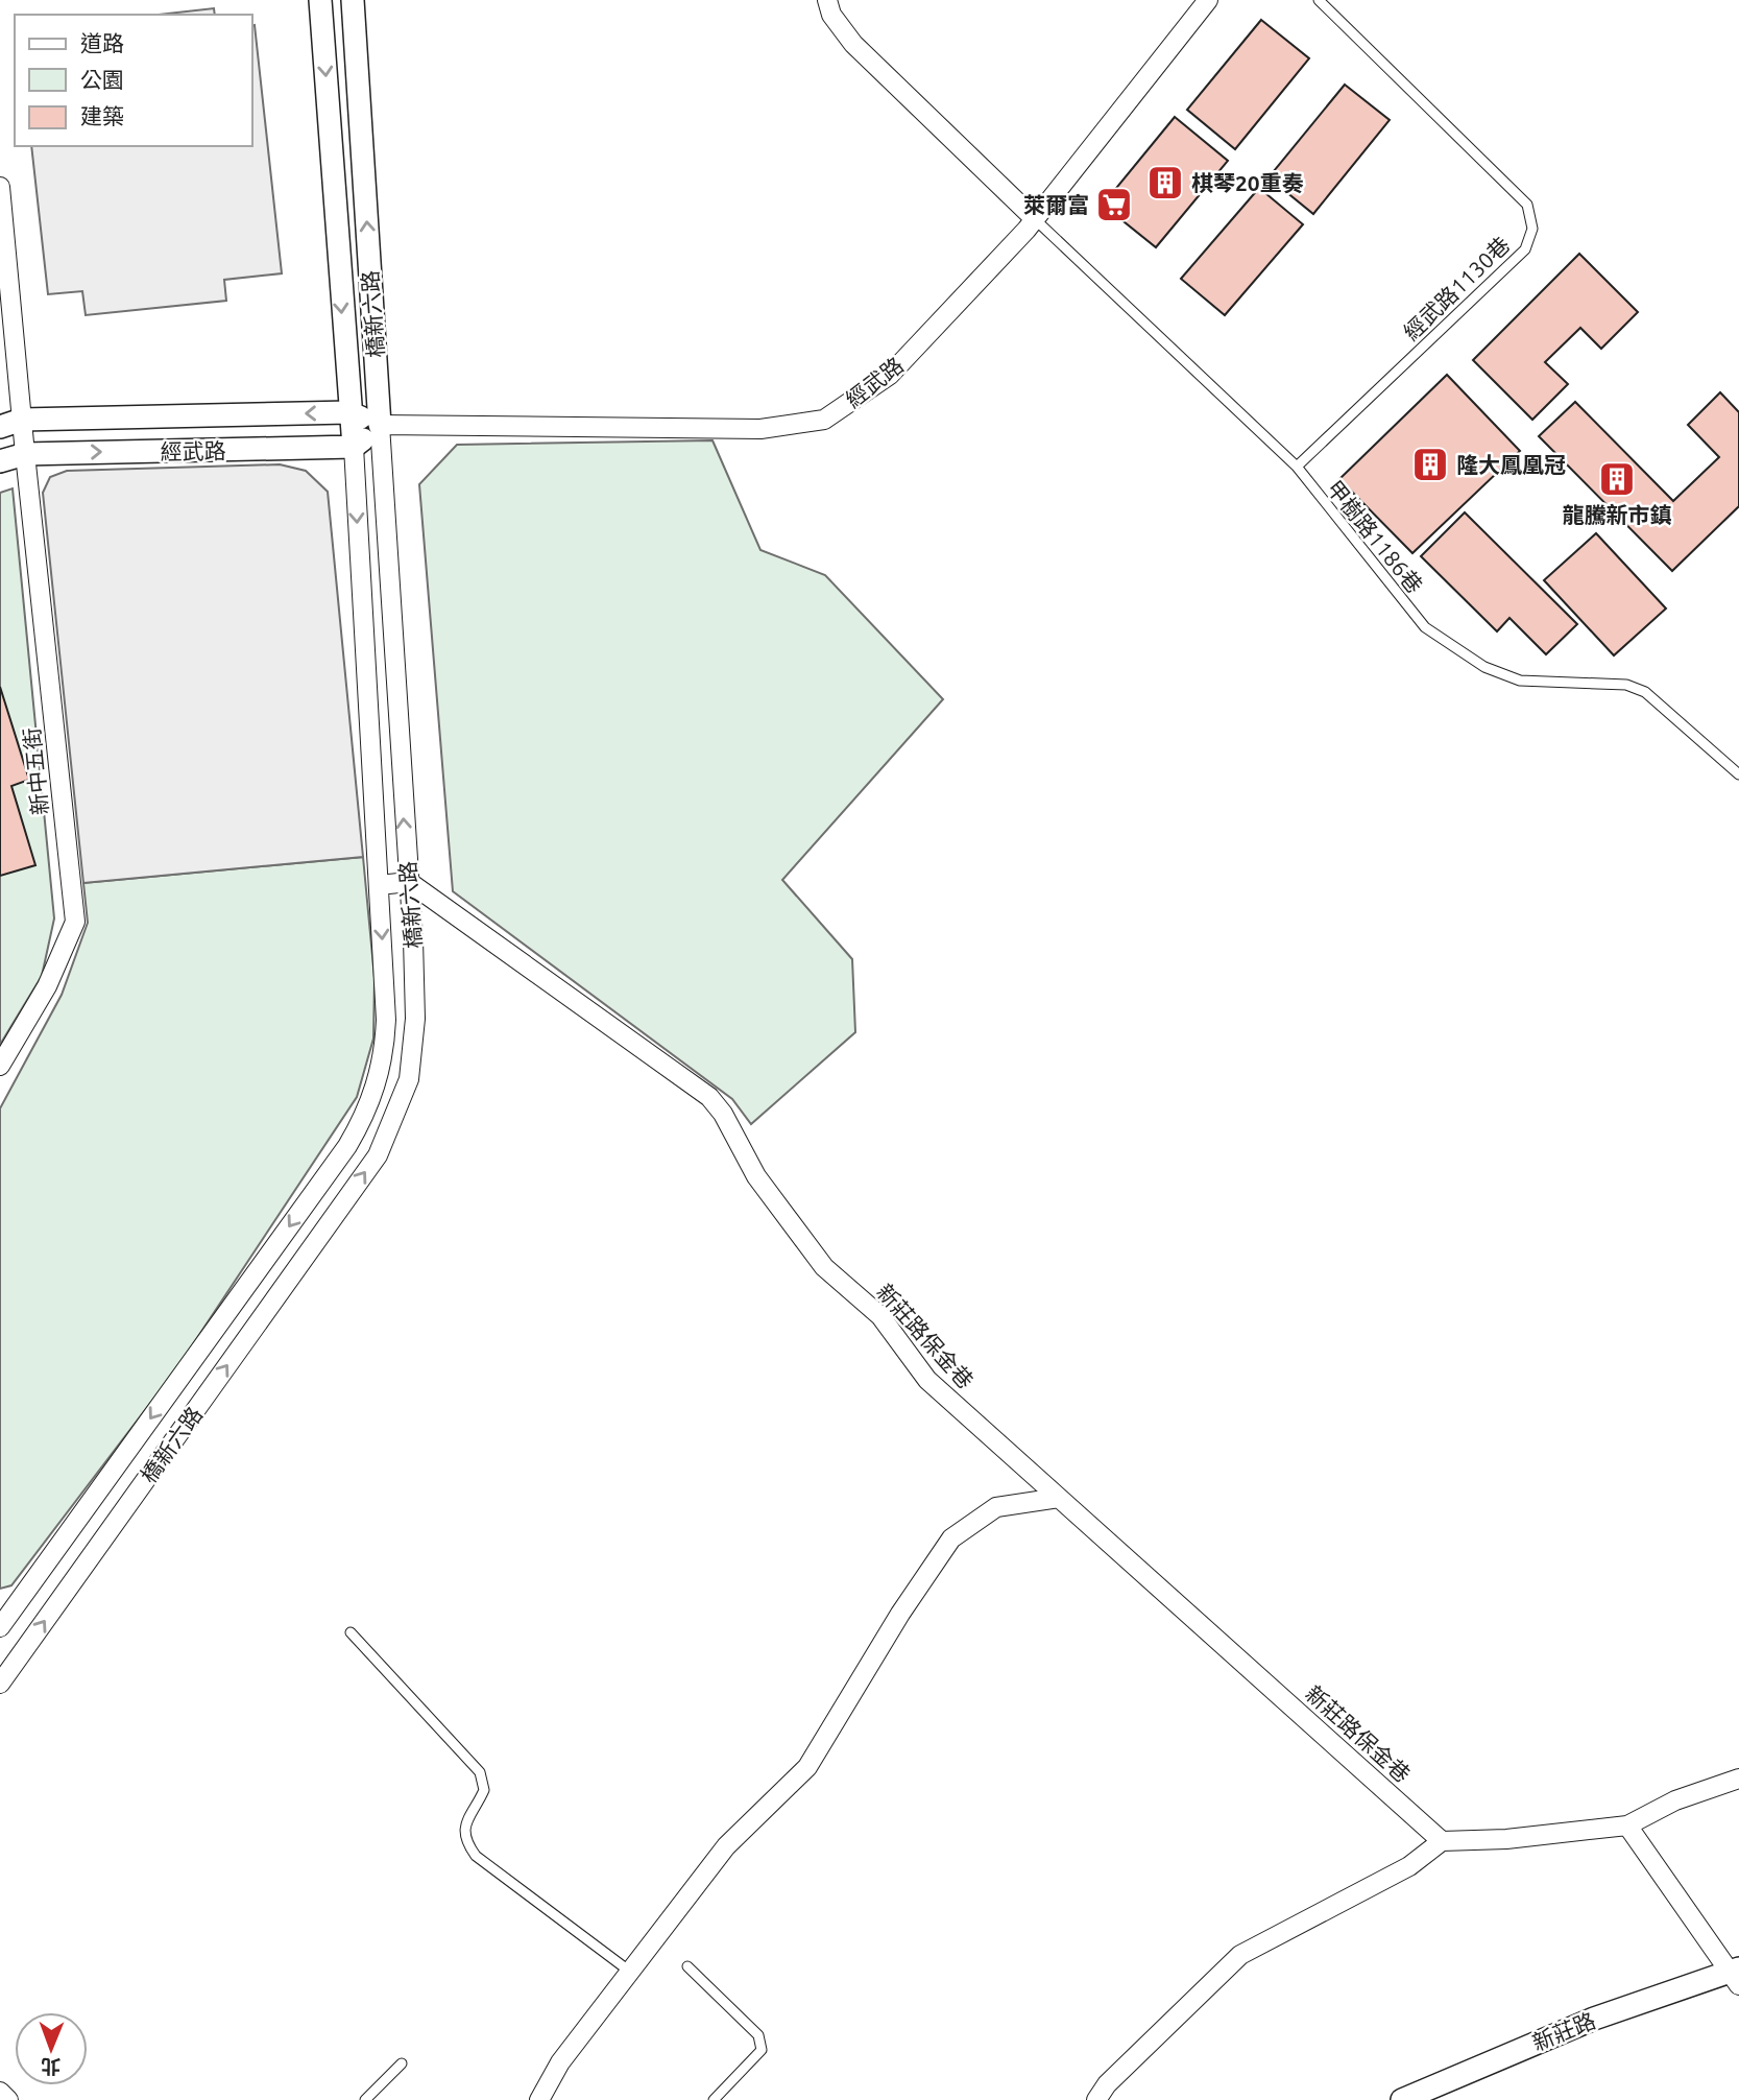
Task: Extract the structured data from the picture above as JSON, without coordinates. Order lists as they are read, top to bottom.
{
  "streets": {
    "street": [
      "橋新六路",
      "經武路",
      "新中五街",
      "新莊路保金巷",
      "新莊路"
    ],
    "lane": ["經武路1130巷", "甲樹路1186巷"]
  },
  "crossings": [
    ["經武路1130巷", "甲樹路1186巷"],
    ["橋新六路", "經武路"],
    ["橋新六路", "新莊路保金巷"],
    ["經武路", "甲樹路1186巷"],
    ["經武路", "新中五街"]
  ],
  "places": {
    "building": ["棋琴20重奏", "隆大鳳凰冠", "龍騰新市鎮"],
    "supermarket": ["萊爾富"]
  },
  "legend": ["道路", "公園", "建築"],
  "north": "bottom"
}
